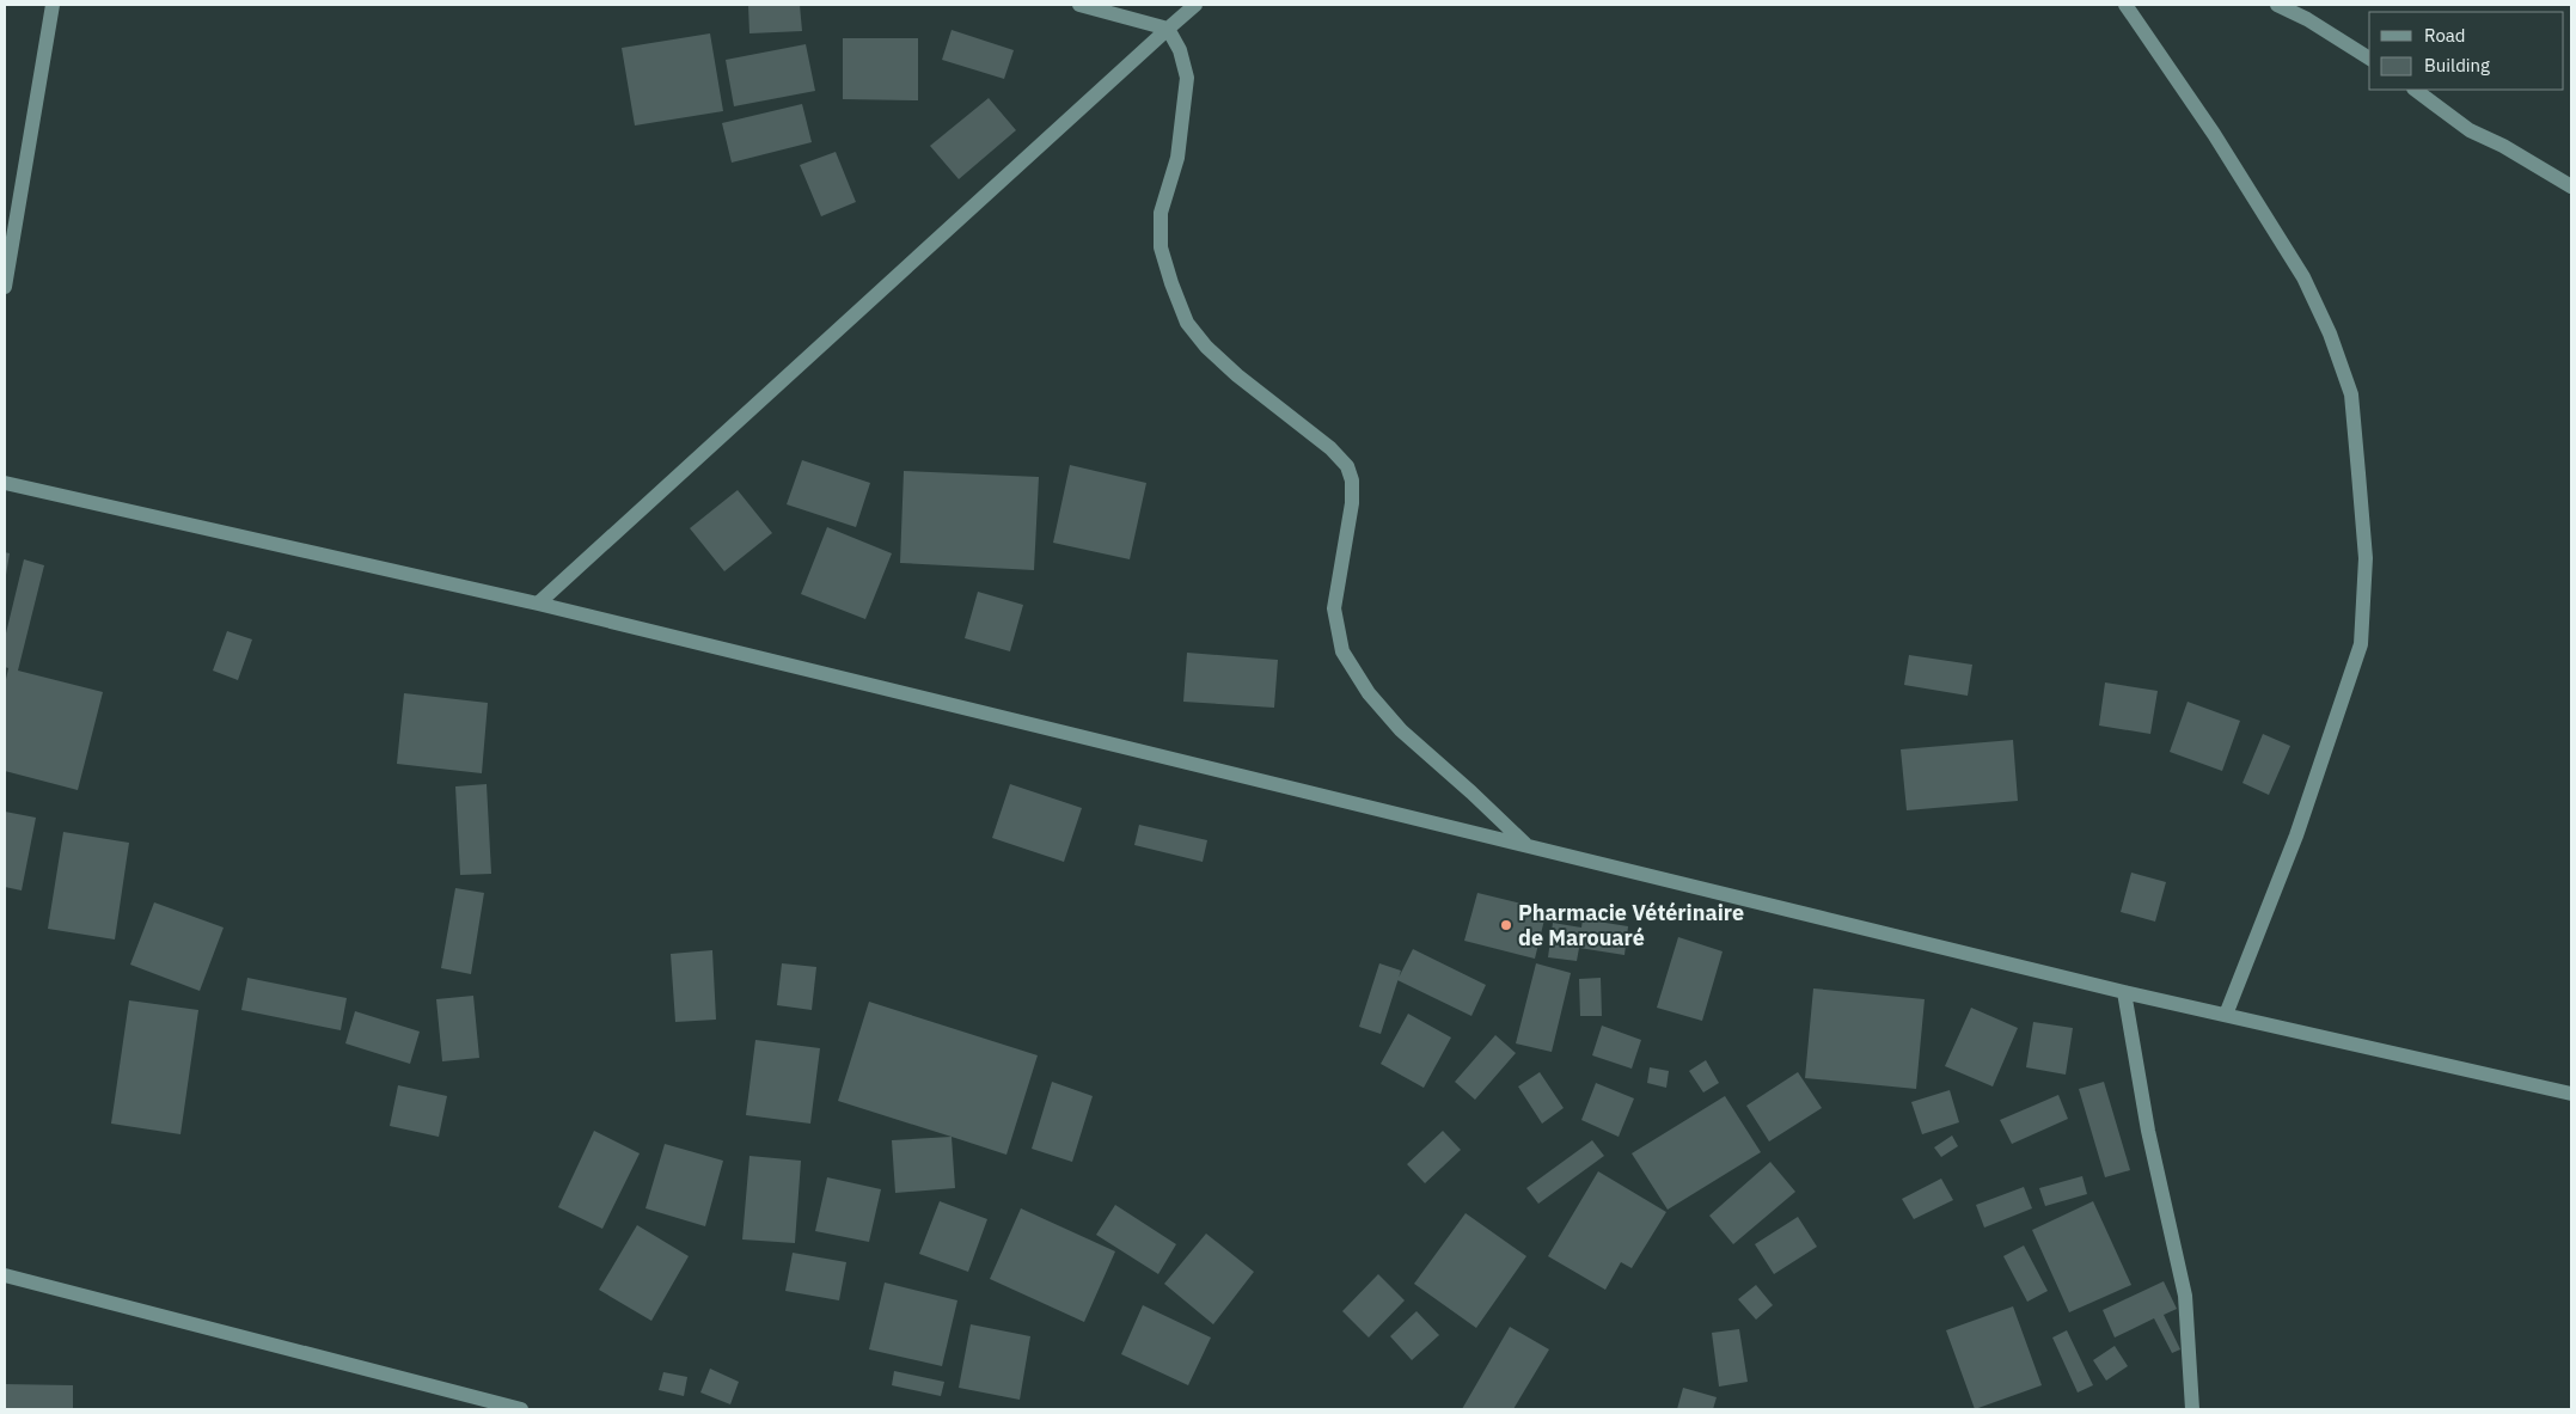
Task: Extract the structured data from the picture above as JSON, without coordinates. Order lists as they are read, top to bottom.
{
  "places": ["Pharmacie Vétérinaire de Marouaré"],
  "legend": ["Road", "Building"]
}
